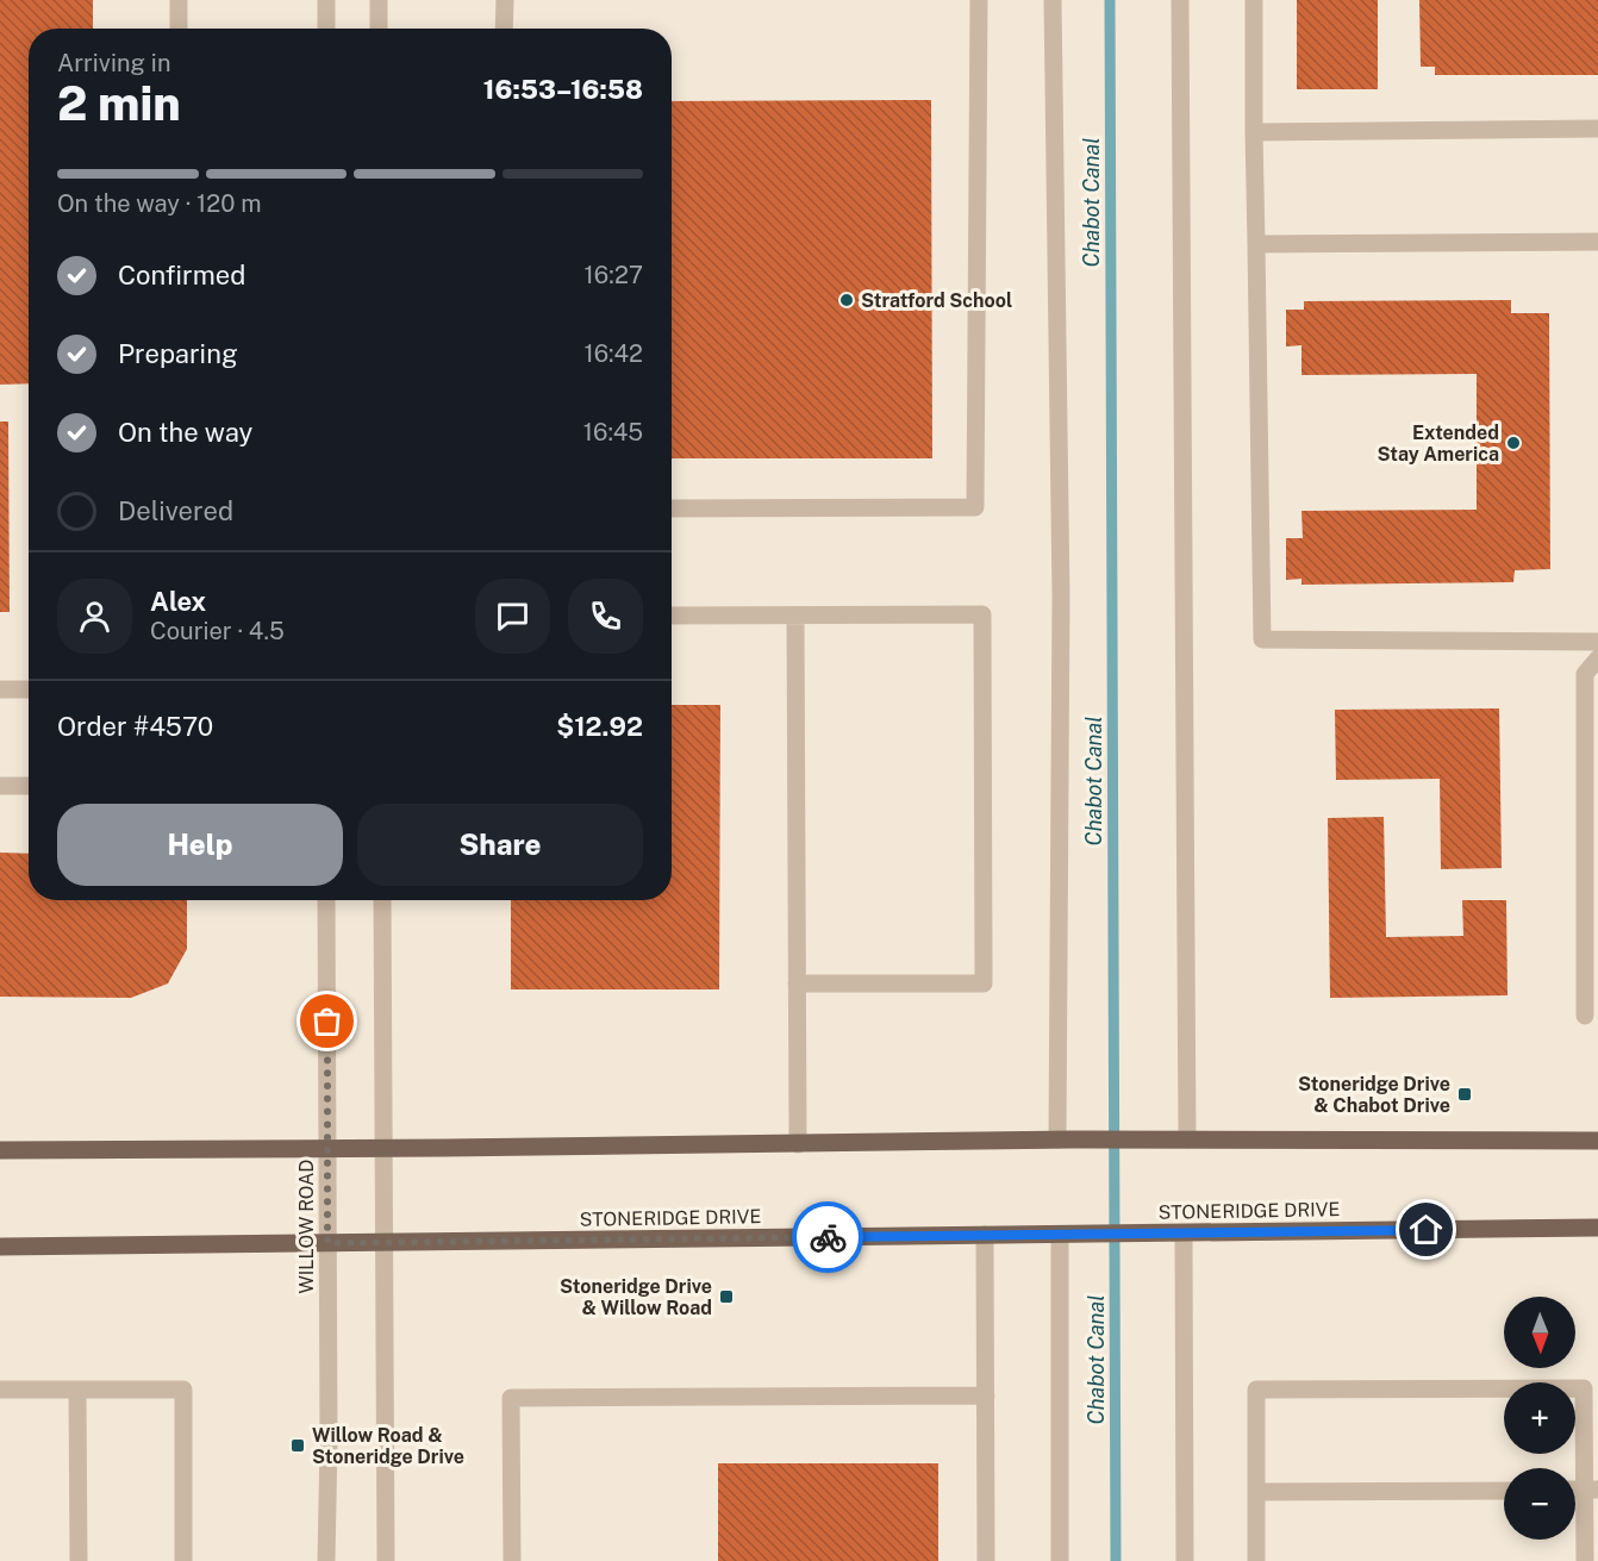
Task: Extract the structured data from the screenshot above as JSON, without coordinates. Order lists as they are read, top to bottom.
{
  "streets": {
    "main road": ["STONERIDGE DRIVE"],
    "street": ["WILLOW ROAD"]
  },
  "crossings": [
    ["STONERIDGE DRIVE", "WILLOW ROAD"]
  ],
  "water": ["Chabot Canal"],
  "places": {
    "other": ["Stratford School", "Extended Stay America"],
    "transit": ["Stoneridge Drive & Chabot Drive", "Stoneridge Drive & Willow Road", "Willow Road & Stoneridge Drive"]
  },
  "north": "bottom",
  "page": {
    "heading": ["2 min", "Arriving in", "16:53–16:58"],
    "panel": [
      "Alex",
      "Courier · 4.5",
      "Order #4570",
      "$12.92"
    ],
    "bar": "On the way · 120 m",
    "list": [
      ["Confirmed", "16:27"],
      ["Preparing", "16:42"],
      ["On the way", "16:45"],
      "Delivered"
    ],
    "buttons": ["Help", "Share"],
    "map_buttons": ["+", "−"]
  }
}
